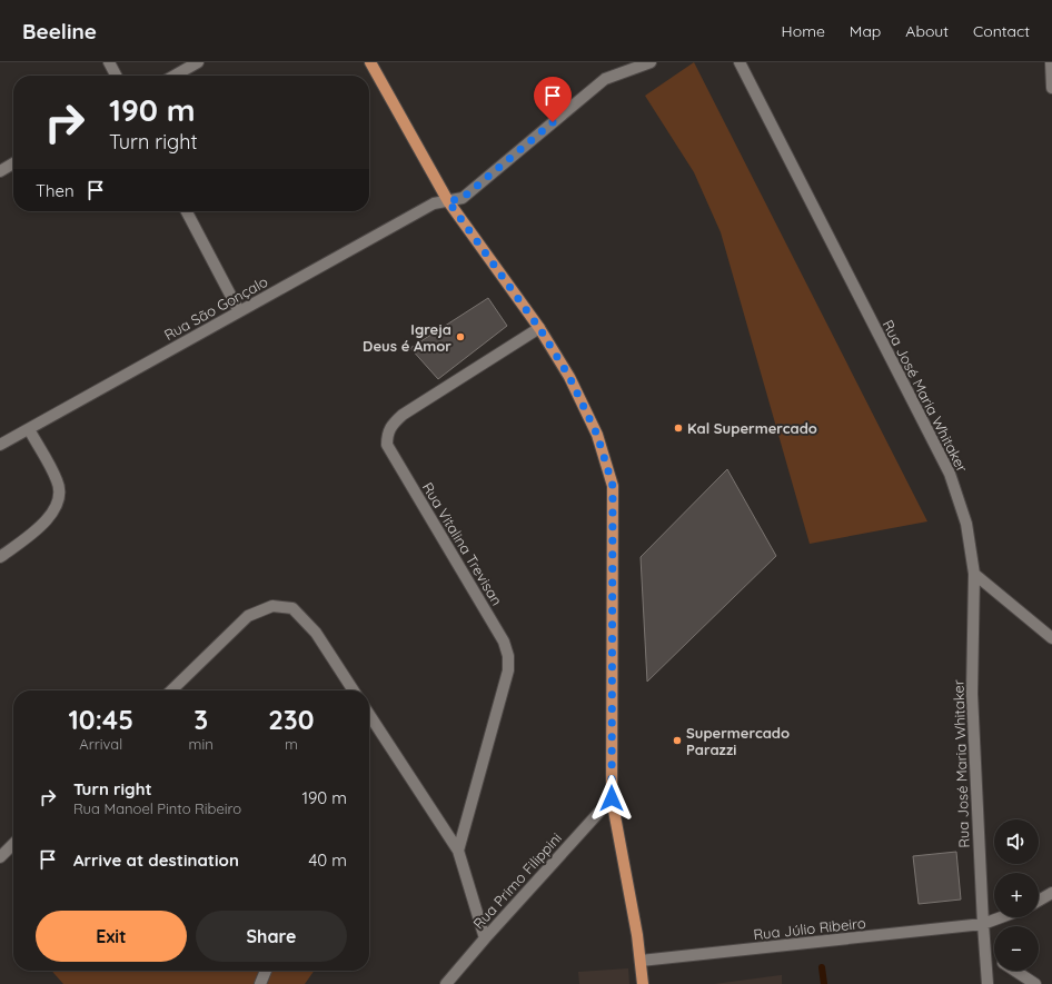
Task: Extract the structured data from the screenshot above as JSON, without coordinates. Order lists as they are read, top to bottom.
{
  "streets": {
    "street": [
      "Rua São Gonçalo",
      "Rua José Maria Whitaker",
      "Rua Vitalina Trevisan",
      "Rua Primo Filippini",
      "Rua Júlio Ribeiro"
    ]
  },
  "crossings": [
    ["Rua José Maria Whitaker", "Rua Júlio Ribeiro"]
  ],
  "places": ["Igreja Deus é Amor", "Kal Supermercado", "Supermercado Parazzi"],
  "page": {
    "header": "Beeline",
    "nav": [
      "Home",
      "Map",
      "About",
      "Contact"
    ],
    "turn": ["190 m", "Turn right"],
    "then": "Then",
    "eta": [
      "10:45",
      "Arrival",
      "3",
      "min",
      "230",
      "m"
    ],
    "list": [
      {
        "name": "Turn right",
        "note": "Rua Manoel Pinto Ribeiro",
        "value": "190 m"
      },
      {
        "name": "Arrive at destination",
        "value": "40 m"
      }
    ],
    "map_buttons": ["+", "−"],
    "buttons": ["Exit", "Share"]
  }
}
